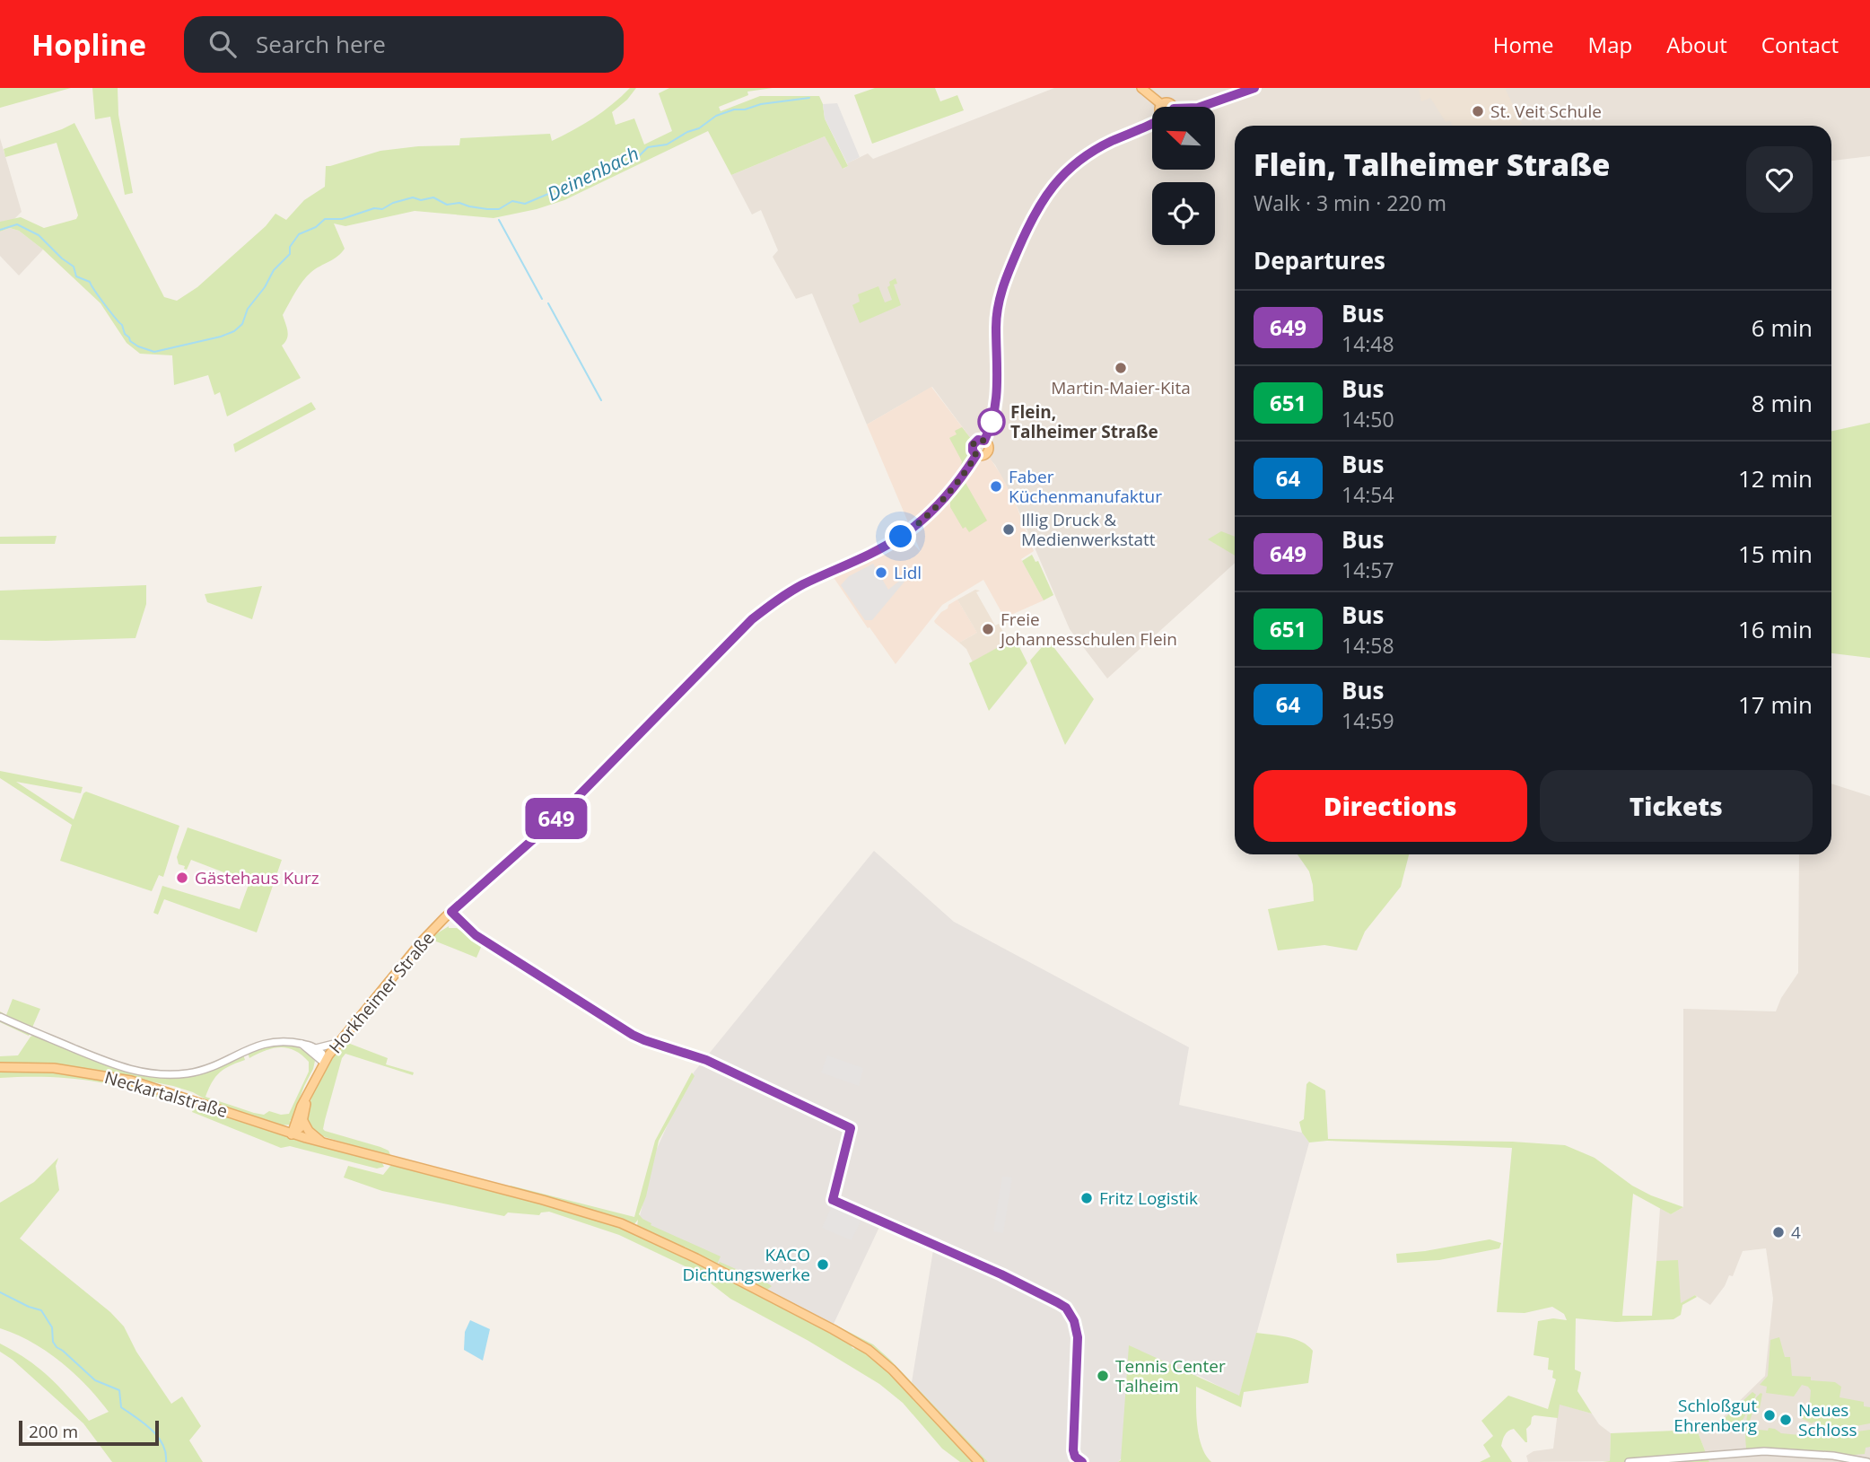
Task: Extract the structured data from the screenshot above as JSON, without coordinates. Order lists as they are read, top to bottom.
{
  "streets": {
    "main road": ["Horkheimer Straße", "Neckartalstraße"]
  },
  "crossings": [
    ["Horkheimer Straße", "Neckartalstraße"]
  ],
  "water": ["Deinenbach"],
  "places": [
    "St. Veit Schule",
    "Martin-Maier-Kita",
    "Flein, Talheimer Straße",
    "Faber Küchenmanufaktur",
    "Illig Druck & Medienwerkstatt",
    "Lidl",
    "Freie Johannesschulen Flein",
    "Gästehaus Kurz",
    "Fritz Logistik",
    "4",
    "KACO Dichtungswerke",
    "Tennis Center Talheim",
    "Schloßgut Ehrenberg",
    "Neues Schloss"
  ],
  "lines": ["bus line 649"],
  "scale_bar": "200 m",
  "north": "top left",
  "page": {
    "header": "Hopline",
    "search": "Search here",
    "nav": [
      "Home",
      "Map",
      "About",
      "Contact"
    ],
    "on_map": "649",
    "heading": [
      ["Flein, Talheimer Straße", "Walk · 3 min · 220 m"],
      "Departures"
    ],
    "list": [
      {
        "mark": "649",
        "name": "Bus",
        "note": "14:48",
        "value": "6 min"
      },
      {
        "mark": "651",
        "name": "Bus",
        "note": "14:50",
        "value": "8 min"
      },
      {
        "mark": "64",
        "name": "Bus",
        "note": "14:54",
        "value": "12 min"
      },
      {
        "mark": "649",
        "name": "Bus",
        "note": "14:57",
        "value": "15 min"
      },
      {
        "mark": "651",
        "name": "Bus",
        "note": "14:58",
        "value": "16 min"
      },
      {
        "mark": "64",
        "name": "Bus",
        "note": "14:59",
        "value": "17 min"
      }
    ],
    "buttons": ["Directions", "Tickets"],
    "scale": "200 m"
  }
}
